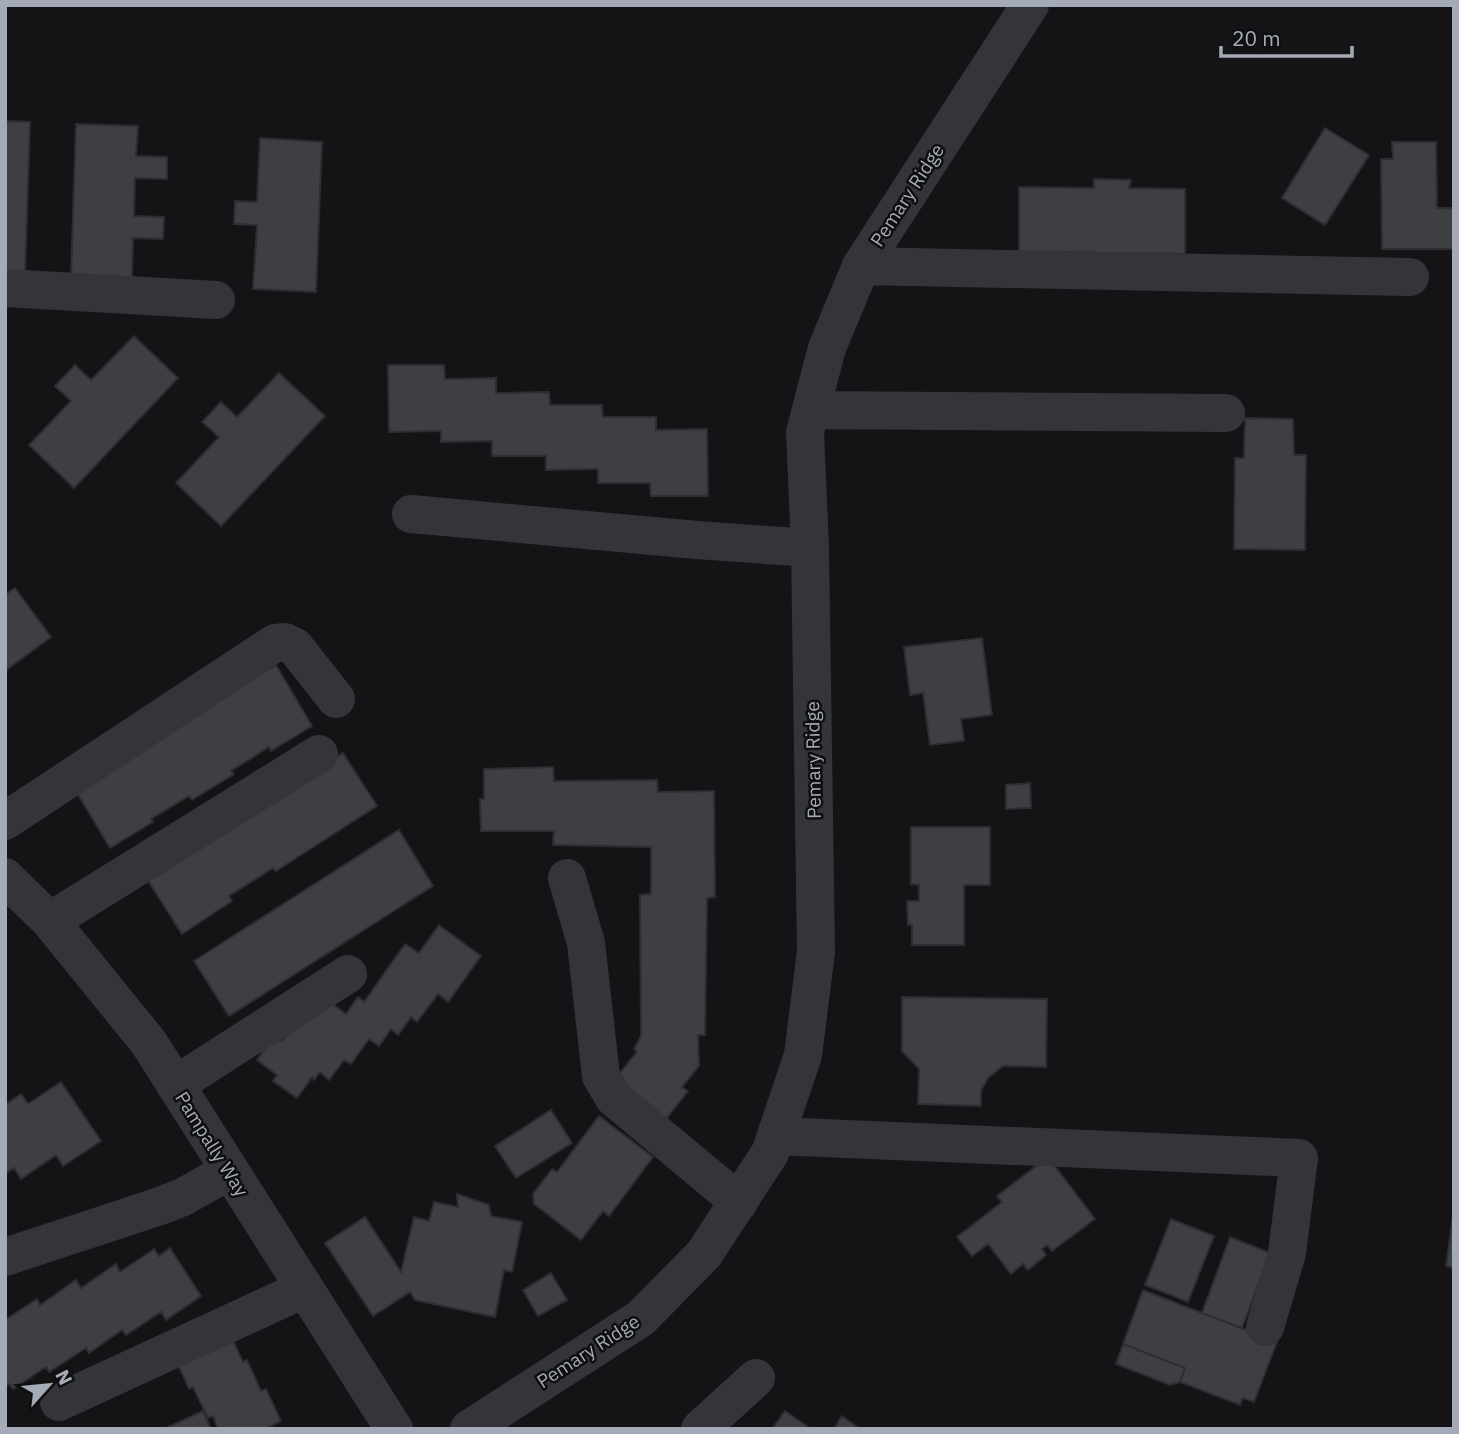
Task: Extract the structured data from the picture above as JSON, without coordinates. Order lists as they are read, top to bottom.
{
  "streets": {
    "street": ["Pemary Ridge", "Pampally Way"]
  },
  "scale_bar": "20 m",
  "north": "top right"
}
